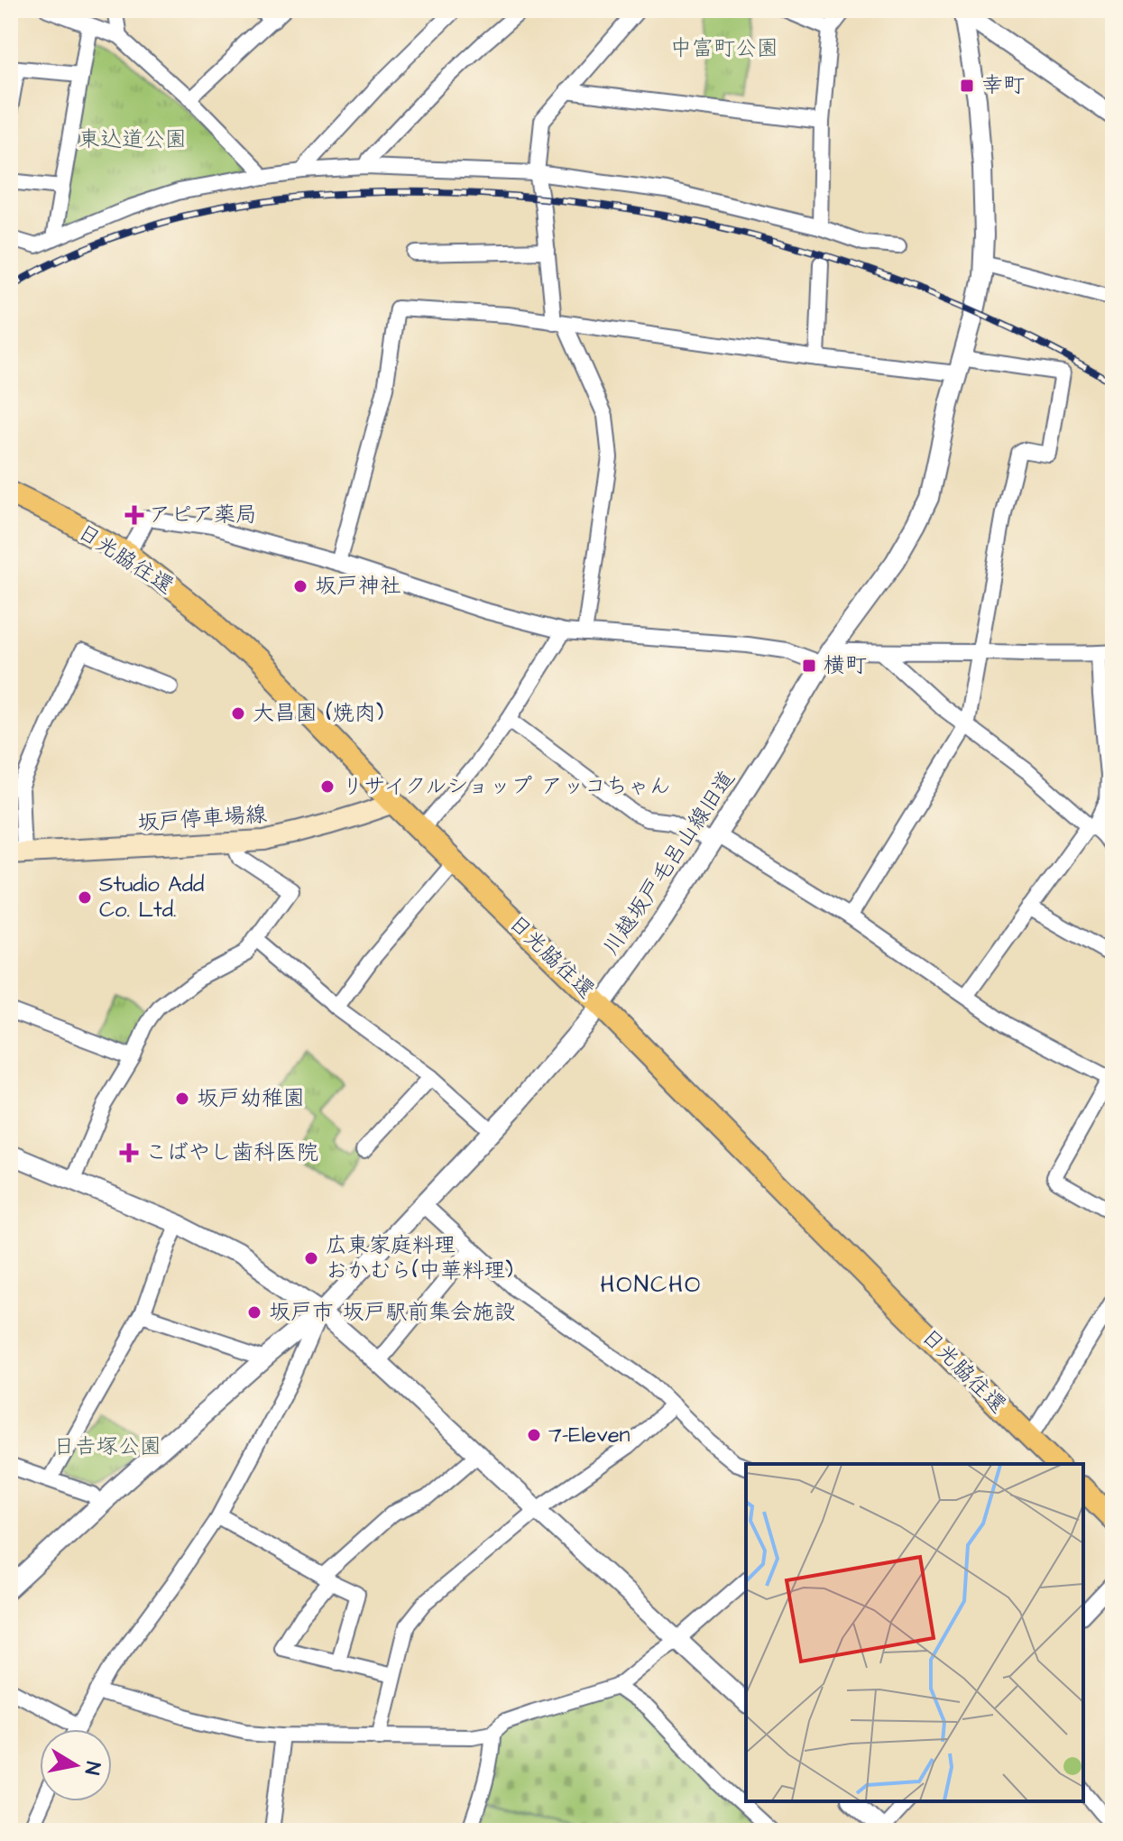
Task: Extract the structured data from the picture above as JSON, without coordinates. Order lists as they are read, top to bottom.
{
  "streets": {
    "main road": ["日光脇往還", "坂戸停車場線"],
    "street": ["川越坂戸毛呂山線旧道"]
  },
  "crossings": [
    ["日光脇往還", "坂戸停車場線"],
    ["日光脇往還", "川越坂戸毛呂山線旧道"]
  ],
  "districts": ["HONCHO"],
  "parks": ["中富町公園", "東込道公園", "日𠮷塚公園"],
  "places": {
    "transit": ["幸町", "横町"],
    "health": ["アピア薬局", "こばやし歯科医院"],
    "other": [
      "坂戸神社",
      "大昌園 (焼肉)",
      "リサイクルショップ アッコちゃん",
      "Studio Add Co. Ltd.",
      "坂戸幼稚園",
      "広東家庭料理 おかむら(中華料理)",
      "坂戸市 坂戸駅前集会施設",
      "7-Eleven"
    ]
  },
  "north": "right"
}
